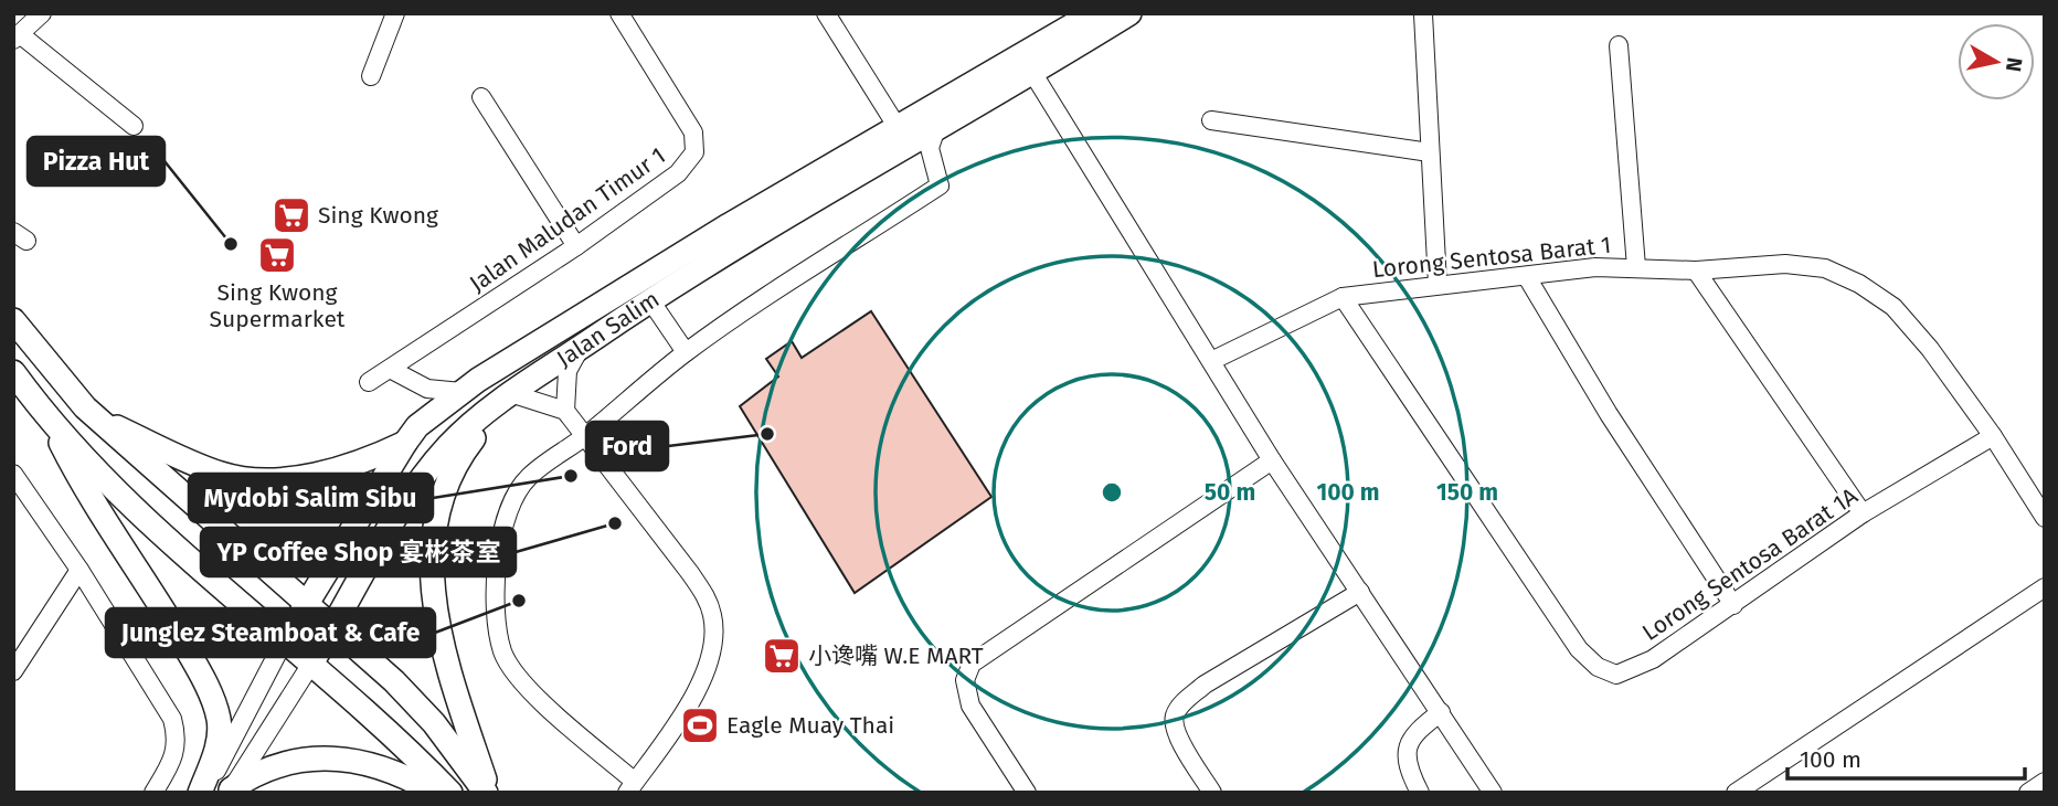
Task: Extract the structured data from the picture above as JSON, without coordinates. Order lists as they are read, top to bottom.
{
  "streets": {
    "main road": ["Jalan Salim"],
    "street": ["Jalan Maludan Timur 1", "Lorong Sentosa Barat 1", "Lorong Sentosa Barat 1A"]
  },
  "crossings": [
    ["Lorong Sentosa Barat 1", "Lorong Sentosa Barat 1A"]
  ],
  "places": {
    "supermarket": ["Sing Kwong", "Sing Kwong Supermarket", "小谗嘴 W.E MART"],
    "other": [
      "Pizza Hut",
      "Ford",
      "Mydobi Salim Sibu",
      "YP Coffee Shop 宴彬茶室",
      "Junglez Steamboat & Cafe"
    ],
    "sports": ["Eagle Muay Thai"]
  },
  "scale_bar": "100 m",
  "north": "right",
  "rings": ["50 m", "100 m", "150 m"]
}
